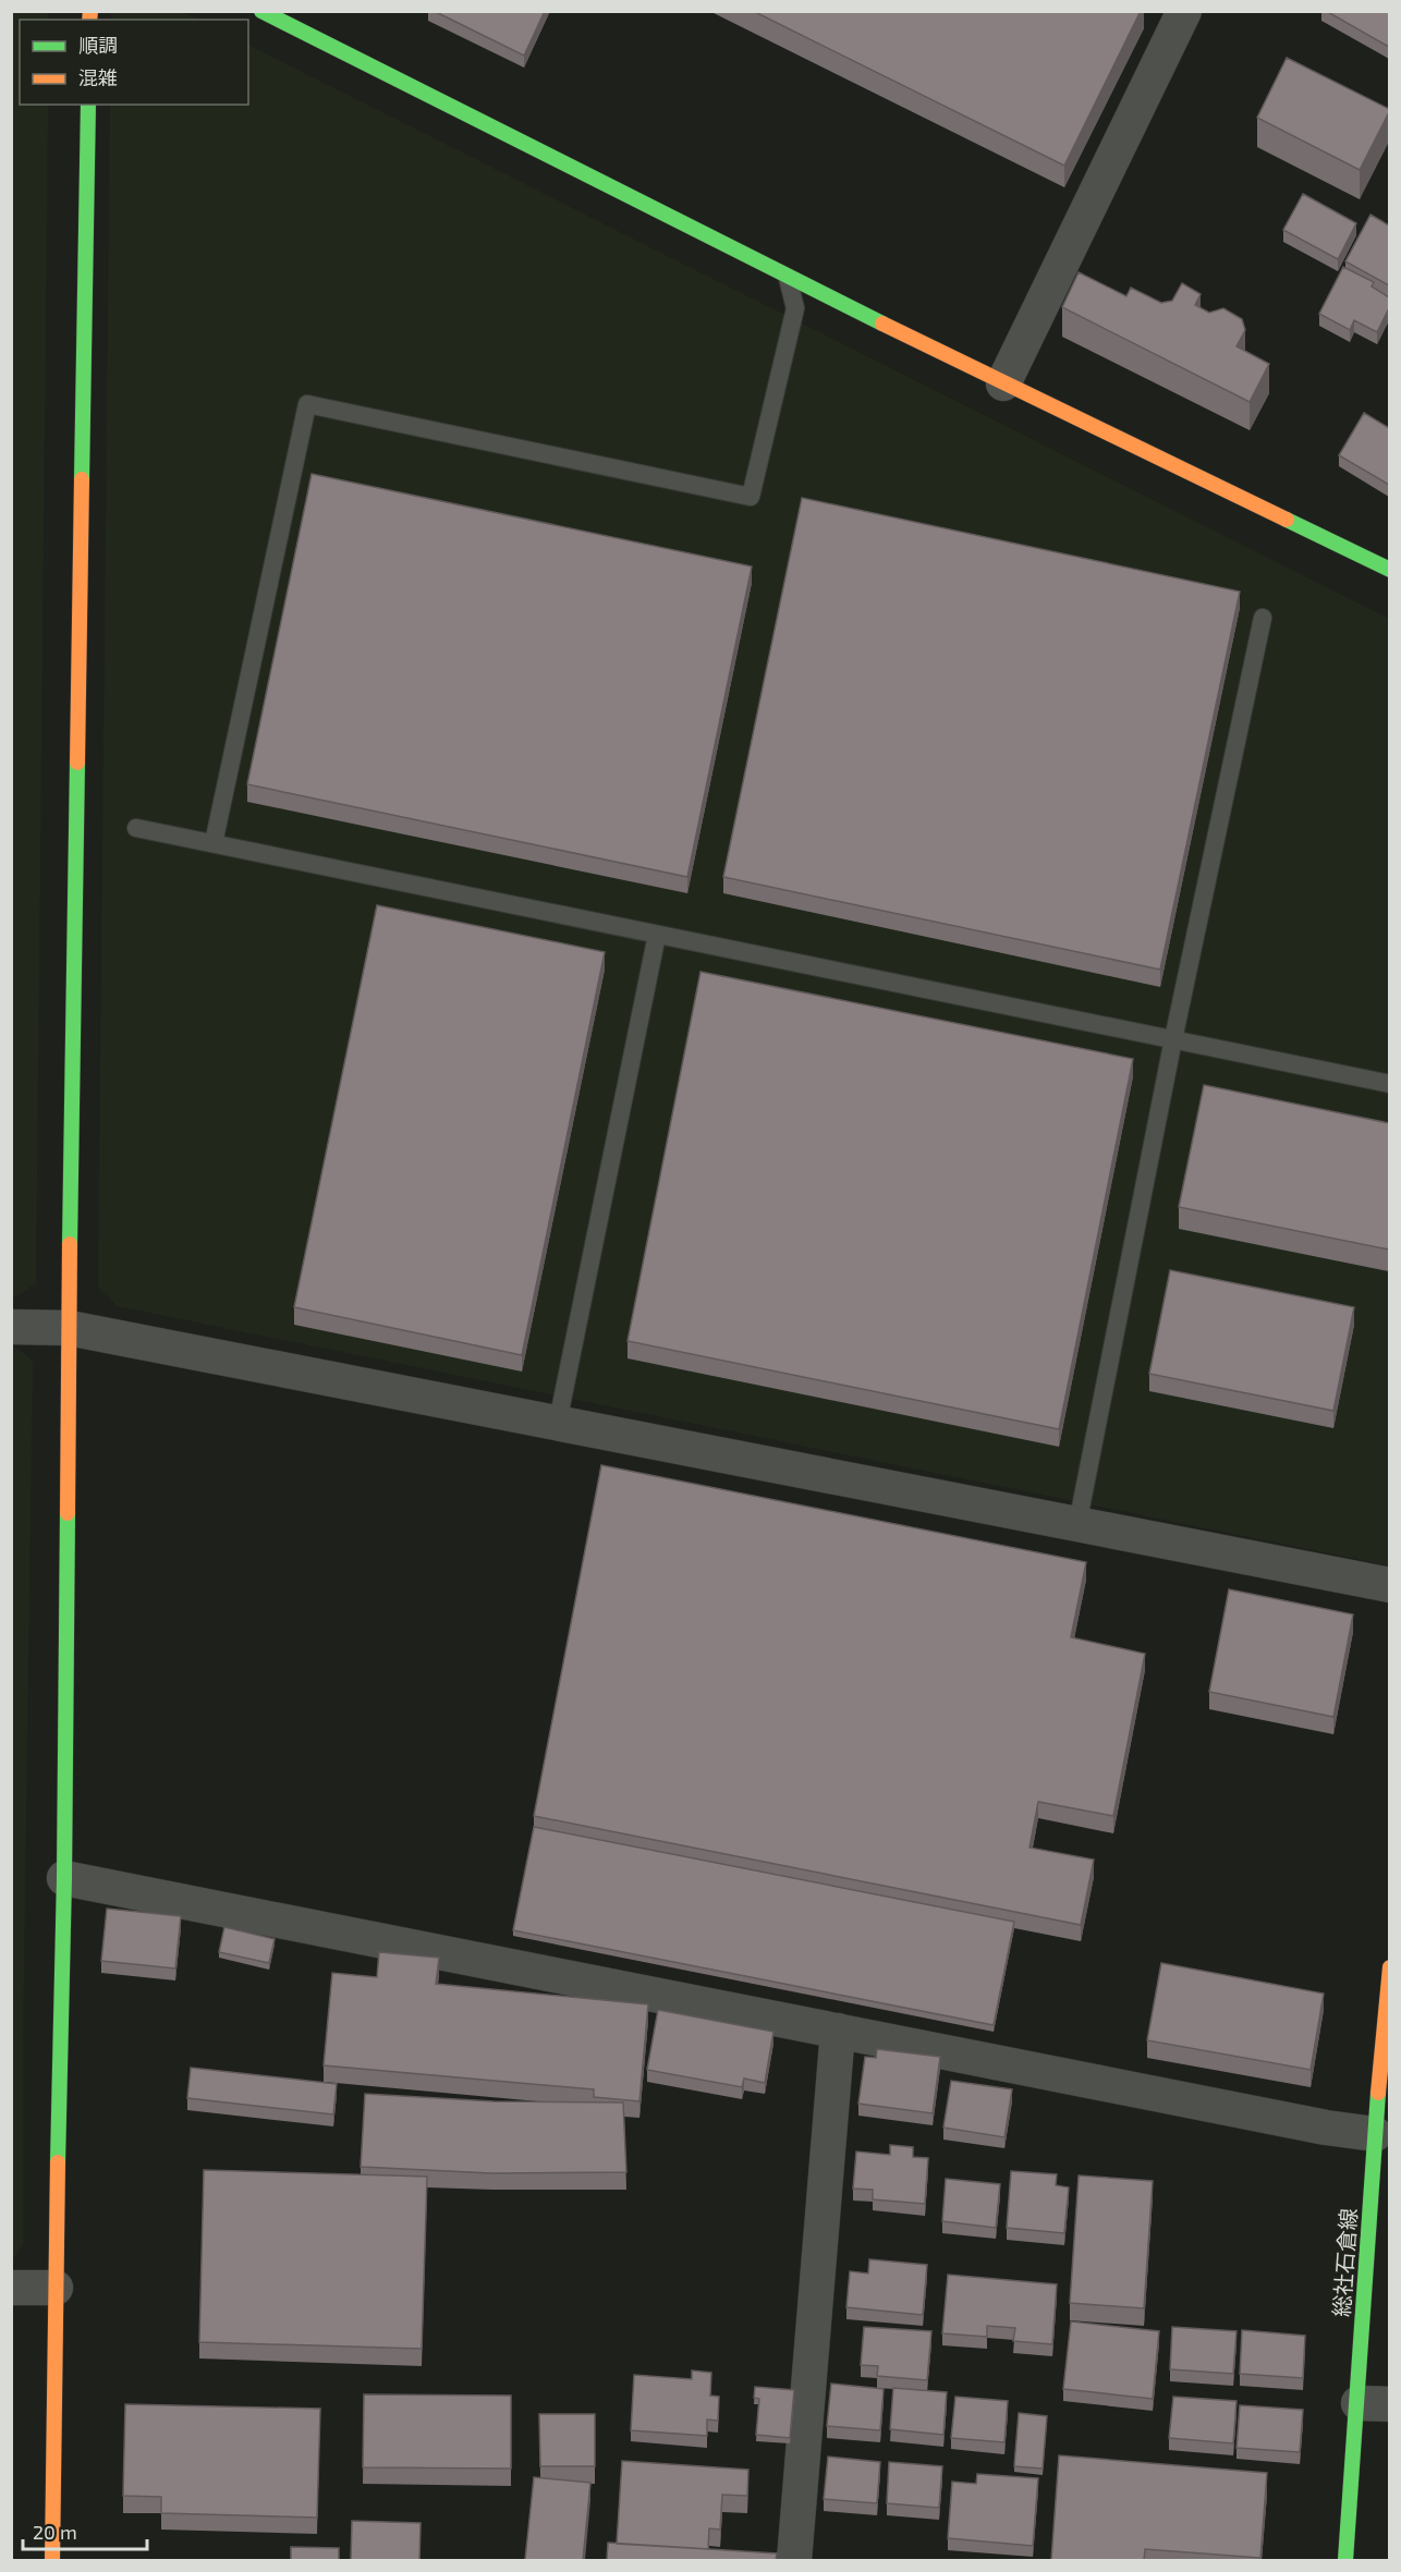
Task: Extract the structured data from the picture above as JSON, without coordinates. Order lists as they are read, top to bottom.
{
  "streets": {
    "street": ["総社石倉線"]
  },
  "legend": ["順調", "混雑"],
  "scale_bar": "20 m"
}
